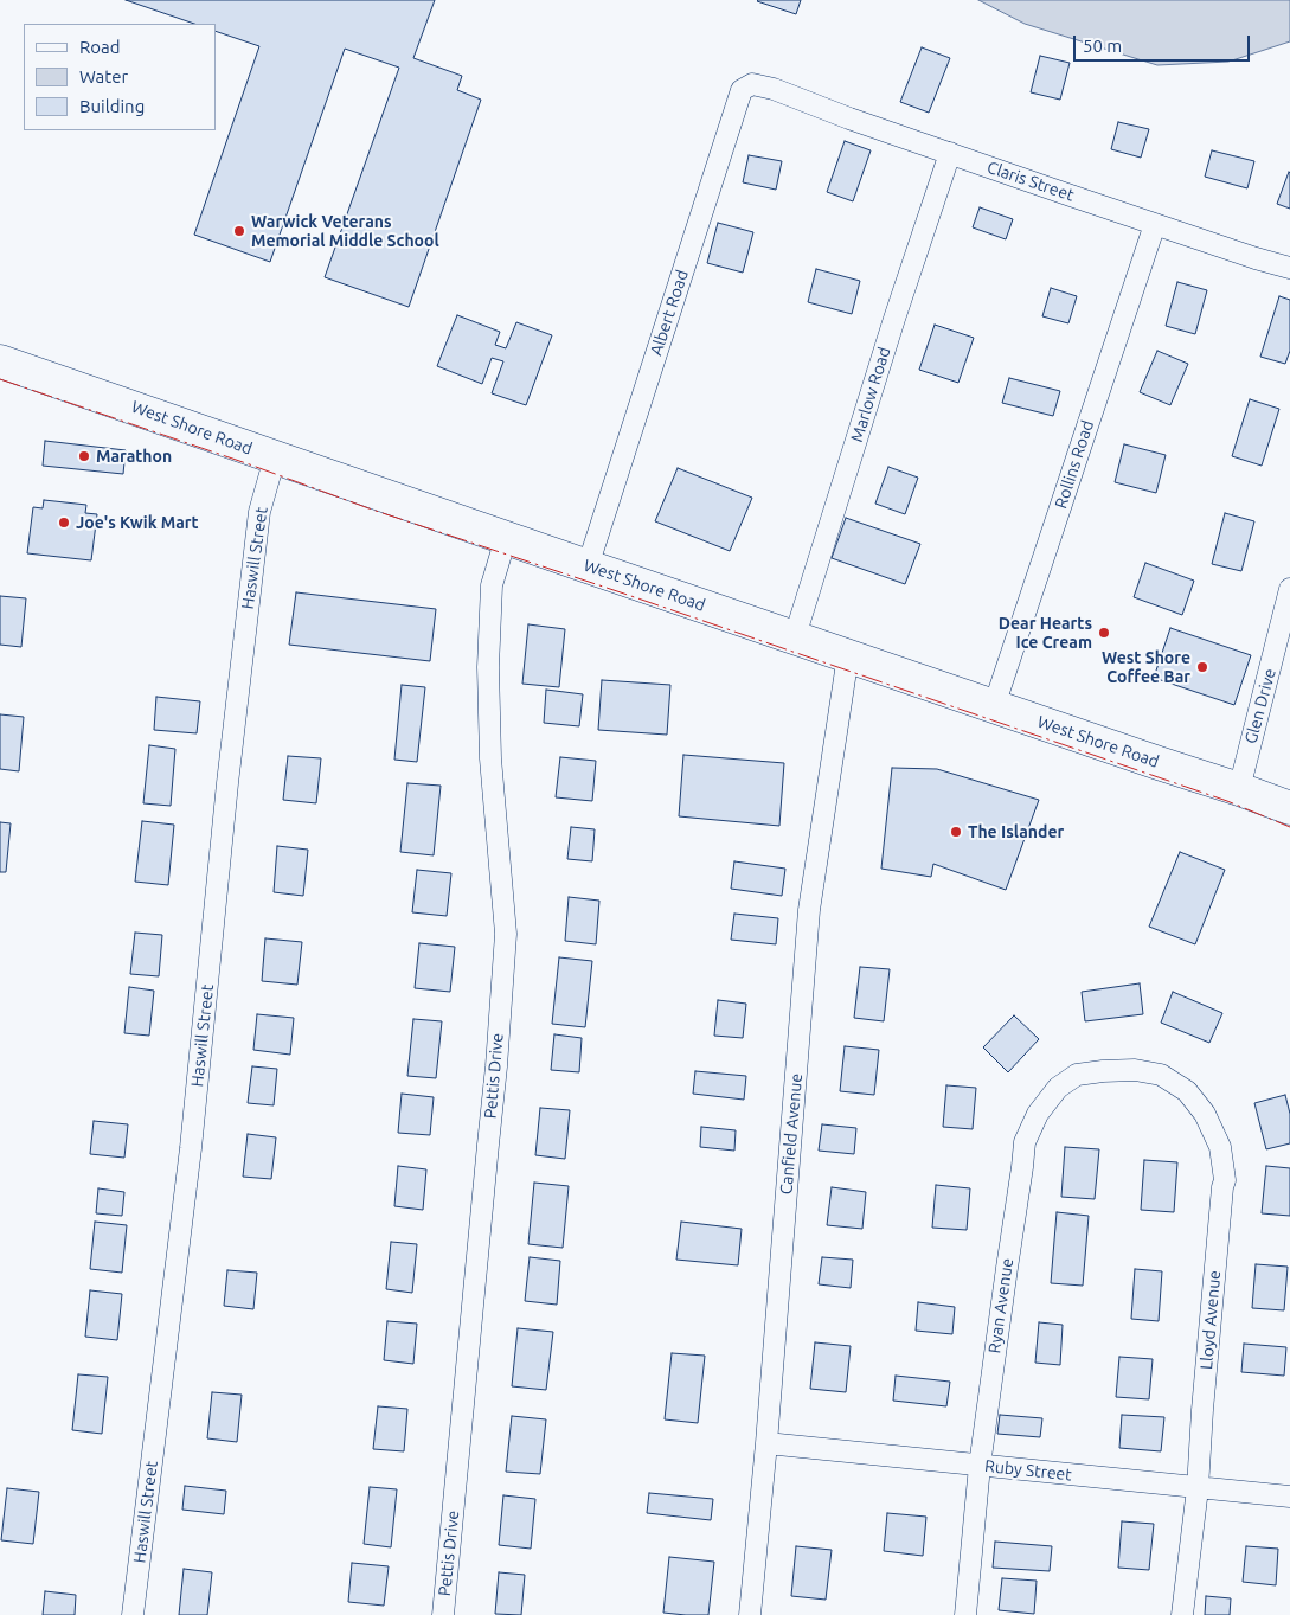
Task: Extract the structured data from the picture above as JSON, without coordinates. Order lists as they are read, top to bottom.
{
  "streets": {
    "main road": ["West Shore Road"],
    "street": [
      "Claris Street",
      "Albert Road",
      "Marlow Road",
      "Rollins Road",
      "Haswill Street",
      "Glen Drive",
      "Pettis Drive",
      "Canfield Avenue",
      "Ryan Avenue",
      "Lloyd Avenue",
      "Ruby Street"
    ]
  },
  "crossings": [
    ["Claris Street", "Albert Road"],
    ["Claris Street", "Marlow Road"],
    ["Claris Street", "Rollins Road"],
    ["Albert Road", "West Shore Road"],
    ["Marlow Road", "West Shore Road"],
    ["West Shore Road", "Rollins Road"],
    ["West Shore Road", "Haswill Street"],
    ["West Shore Road", "Glen Drive"],
    ["West Shore Road", "Pettis Drive"],
    ["West Shore Road", "Canfield Avenue"],
    ["Canfield Avenue", "Ruby Street"],
    ["Ryan Avenue", "Lloyd Avenue"],
    ["Ryan Avenue", "Ruby Street"],
    ["Lloyd Avenue", "Ruby Street"]
  ],
  "places": [
    "Warwick Veterans Memorial Middle School",
    "Marathon",
    "Joe's Kwik Mart",
    "Dear Hearts Ice Cream",
    "West Shore Coffee Bar",
    "The Islander"
  ],
  "legend": ["Road", "Water", "Building"],
  "scale_bar": "50 m"
}
